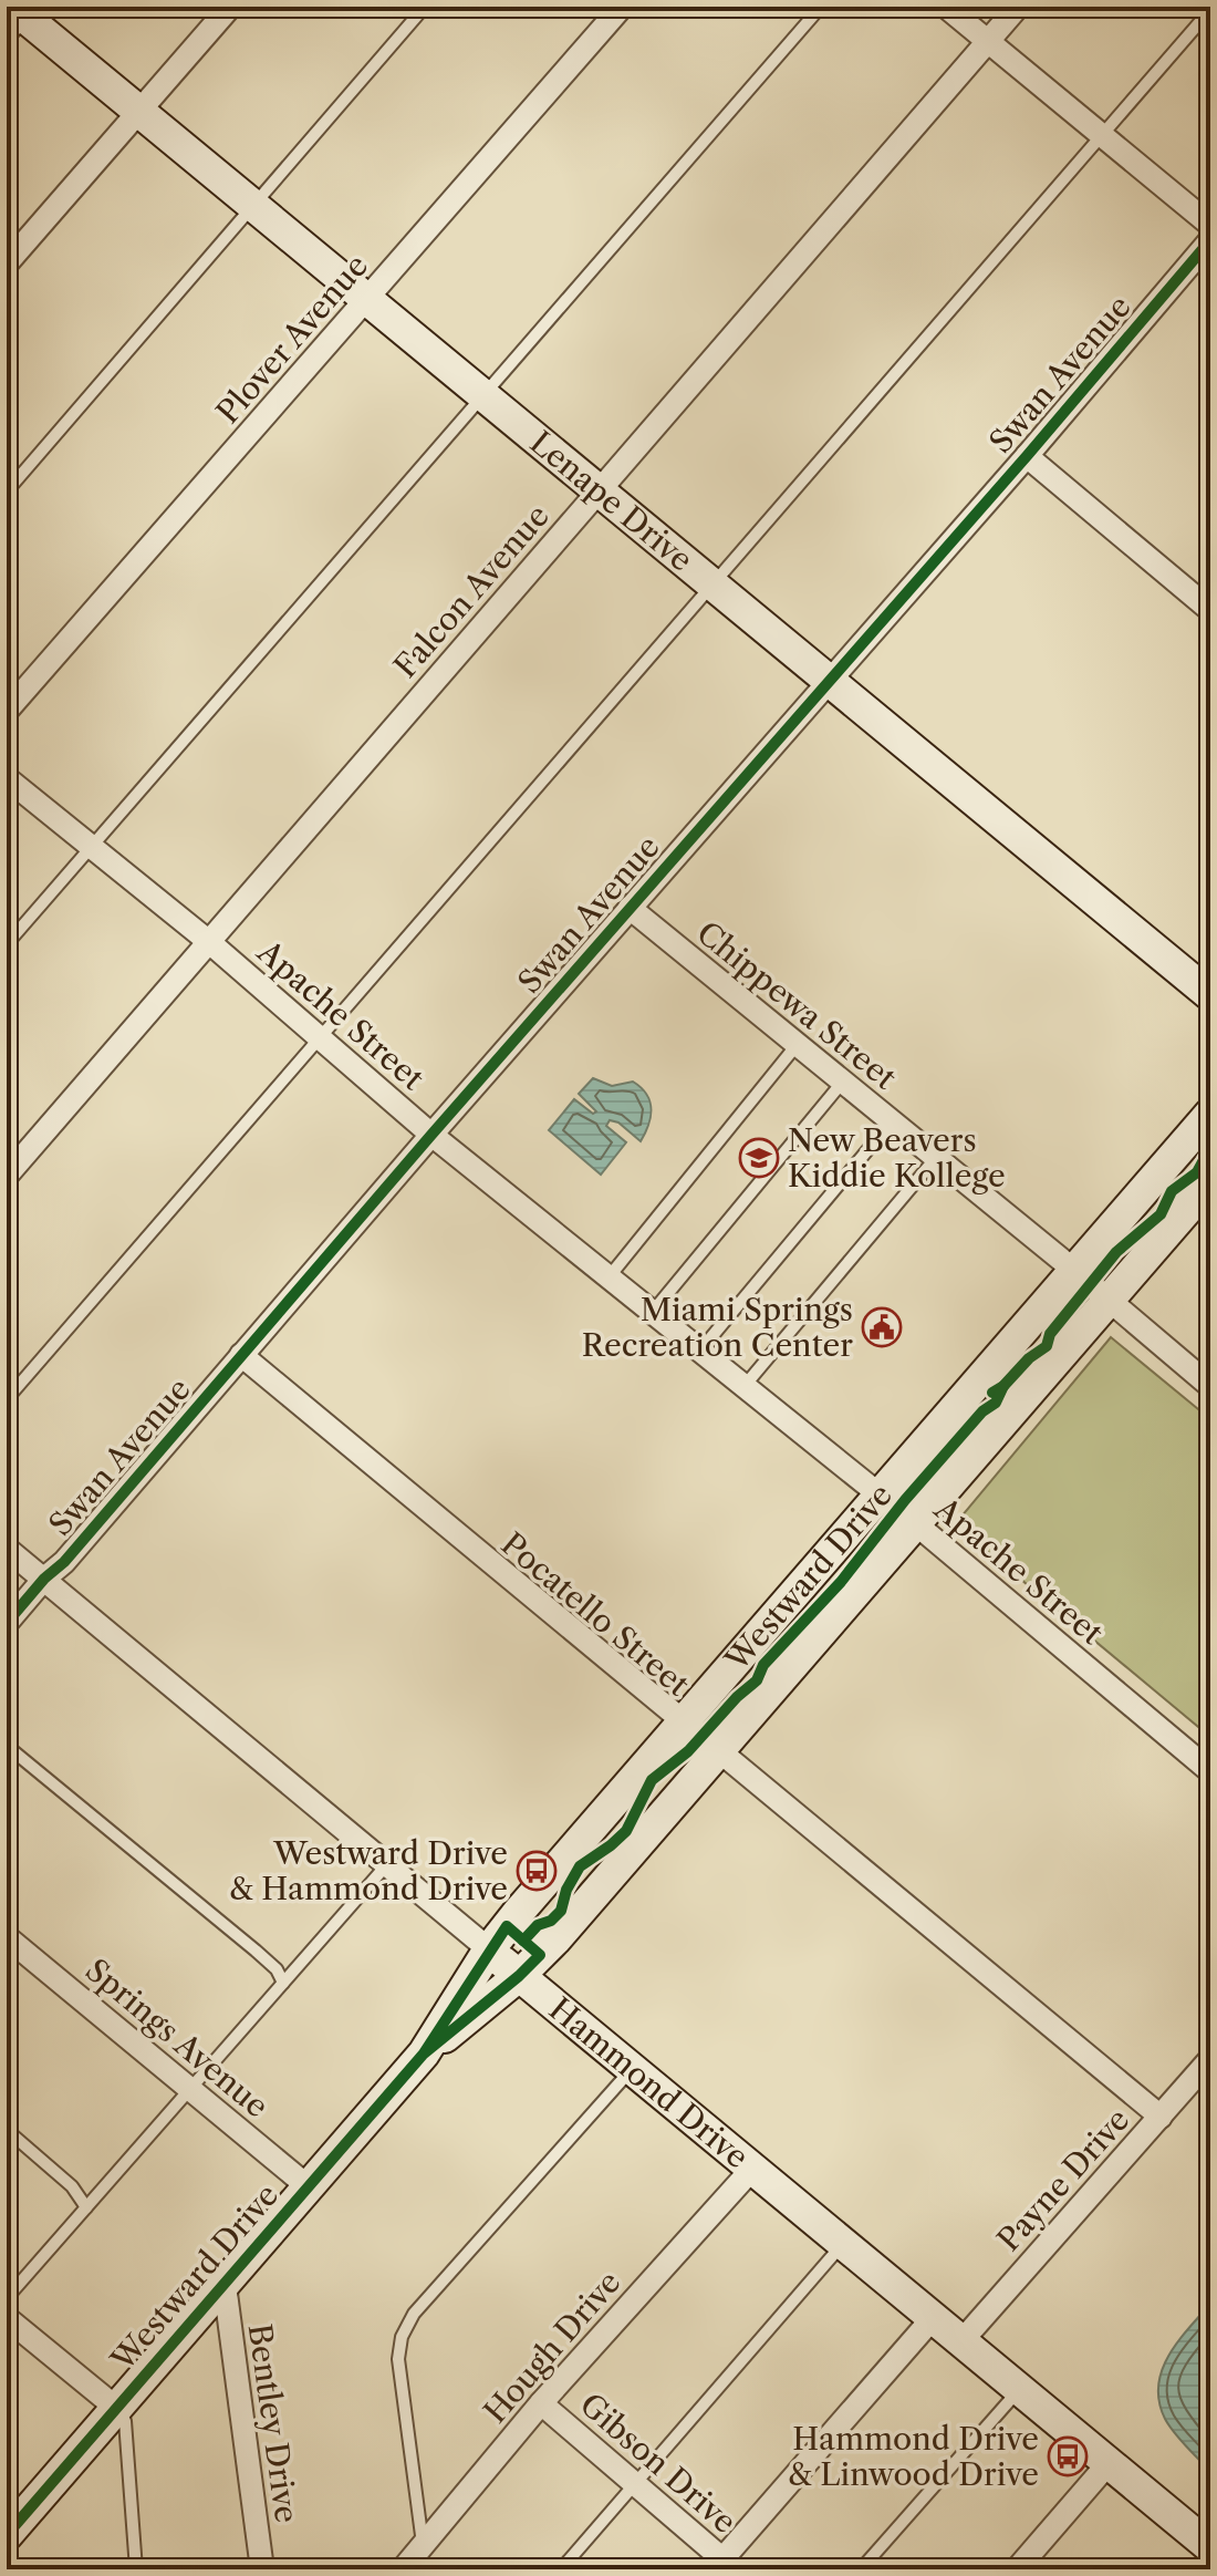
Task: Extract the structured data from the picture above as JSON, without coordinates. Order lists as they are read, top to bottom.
{
  "streets": {
    "street": [
      "Plover Avenue",
      "Swan Avenue",
      "Lenape Drive",
      "Falcon Avenue",
      "Chippewa Street",
      "Apache Street",
      "Westward Drive",
      "Pocatello Street",
      "Springs Avenue",
      "Hammond Drive",
      "Payne Drive",
      "Hough Drive",
      "Bentley Drive",
      "Gibson Drive"
    ]
  },
  "crossings": [
    ["Plover Avenue", "Lenape Drive"],
    ["Swan Avenue", "Lenape Drive"],
    ["Swan Avenue", "Chippewa Street"],
    ["Swan Avenue", "Apache Street"],
    ["Swan Avenue", "Pocatello Street"],
    ["Swan Avenue", "Hammond Drive"],
    ["Lenape Drive", "Falcon Avenue"],
    ["Falcon Avenue", "Apache Street"],
    ["Chippewa Street", "Westward Drive"],
    ["Apache Street", "Westward Drive"],
    ["Westward Drive", "Pocatello Street"],
    ["Westward Drive", "Springs Avenue"],
    ["Westward Drive", "Hammond Drive"],
    ["Westward Drive", "Bentley Drive"],
    ["Pocatello Street", "Payne Drive"],
    ["Hammond Drive", "Payne Drive"],
    ["Hammond Drive", "Hough Drive"],
    ["Hough Drive", "Gibson Drive"]
  ],
  "places": {
    "school or university": ["New Beavers Kiddie Kollege"],
    "public building": ["Miami Springs Recreation Center"],
    "bus stop": ["Westward Drive & Hammond Drive", "Hammond Drive & Linwood Drive"]
  }
}
